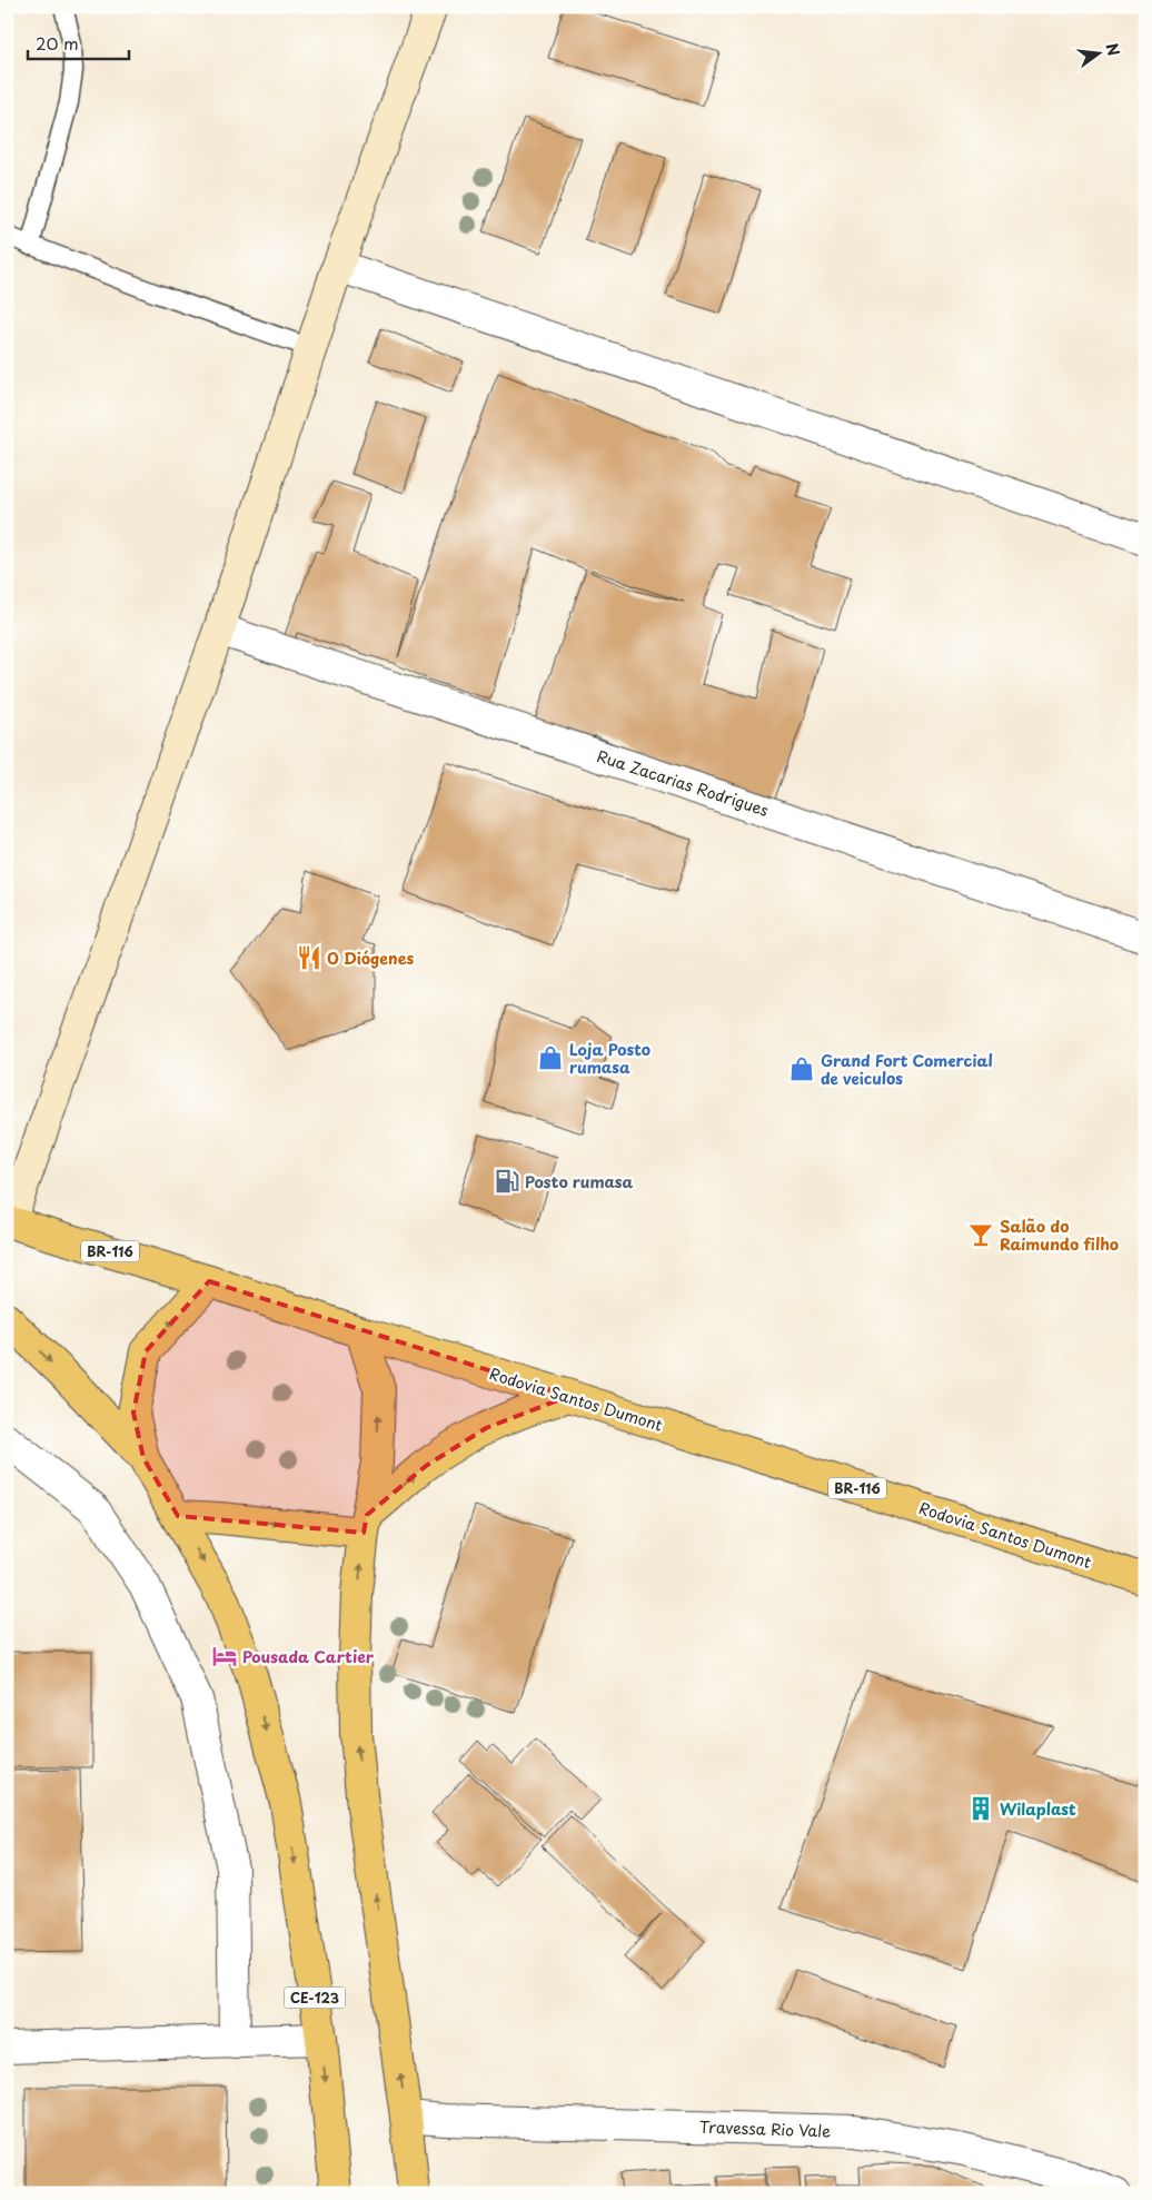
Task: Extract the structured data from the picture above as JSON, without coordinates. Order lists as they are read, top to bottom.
{
  "streets": {
    "main road": ["BR-116", "Rodovia Santos Dumont", "CE-123"],
    "street": ["Rua Zacarias Rodrigues", "Travessa Rio Vale"]
  },
  "places": {
    "restaurant": ["O Diógenes"],
    "shop": ["Loja Posto rumasa", "Grand Fort Comercial de veiculos"],
    "fuel station": ["Posto rumasa"],
    "bar": ["Salão do Raimundo filho"],
    "hotel": ["Pousada Cartier"],
    "building": ["Wilaplast"]
  },
  "scale_bar": "20 m",
  "north": "right"
}
